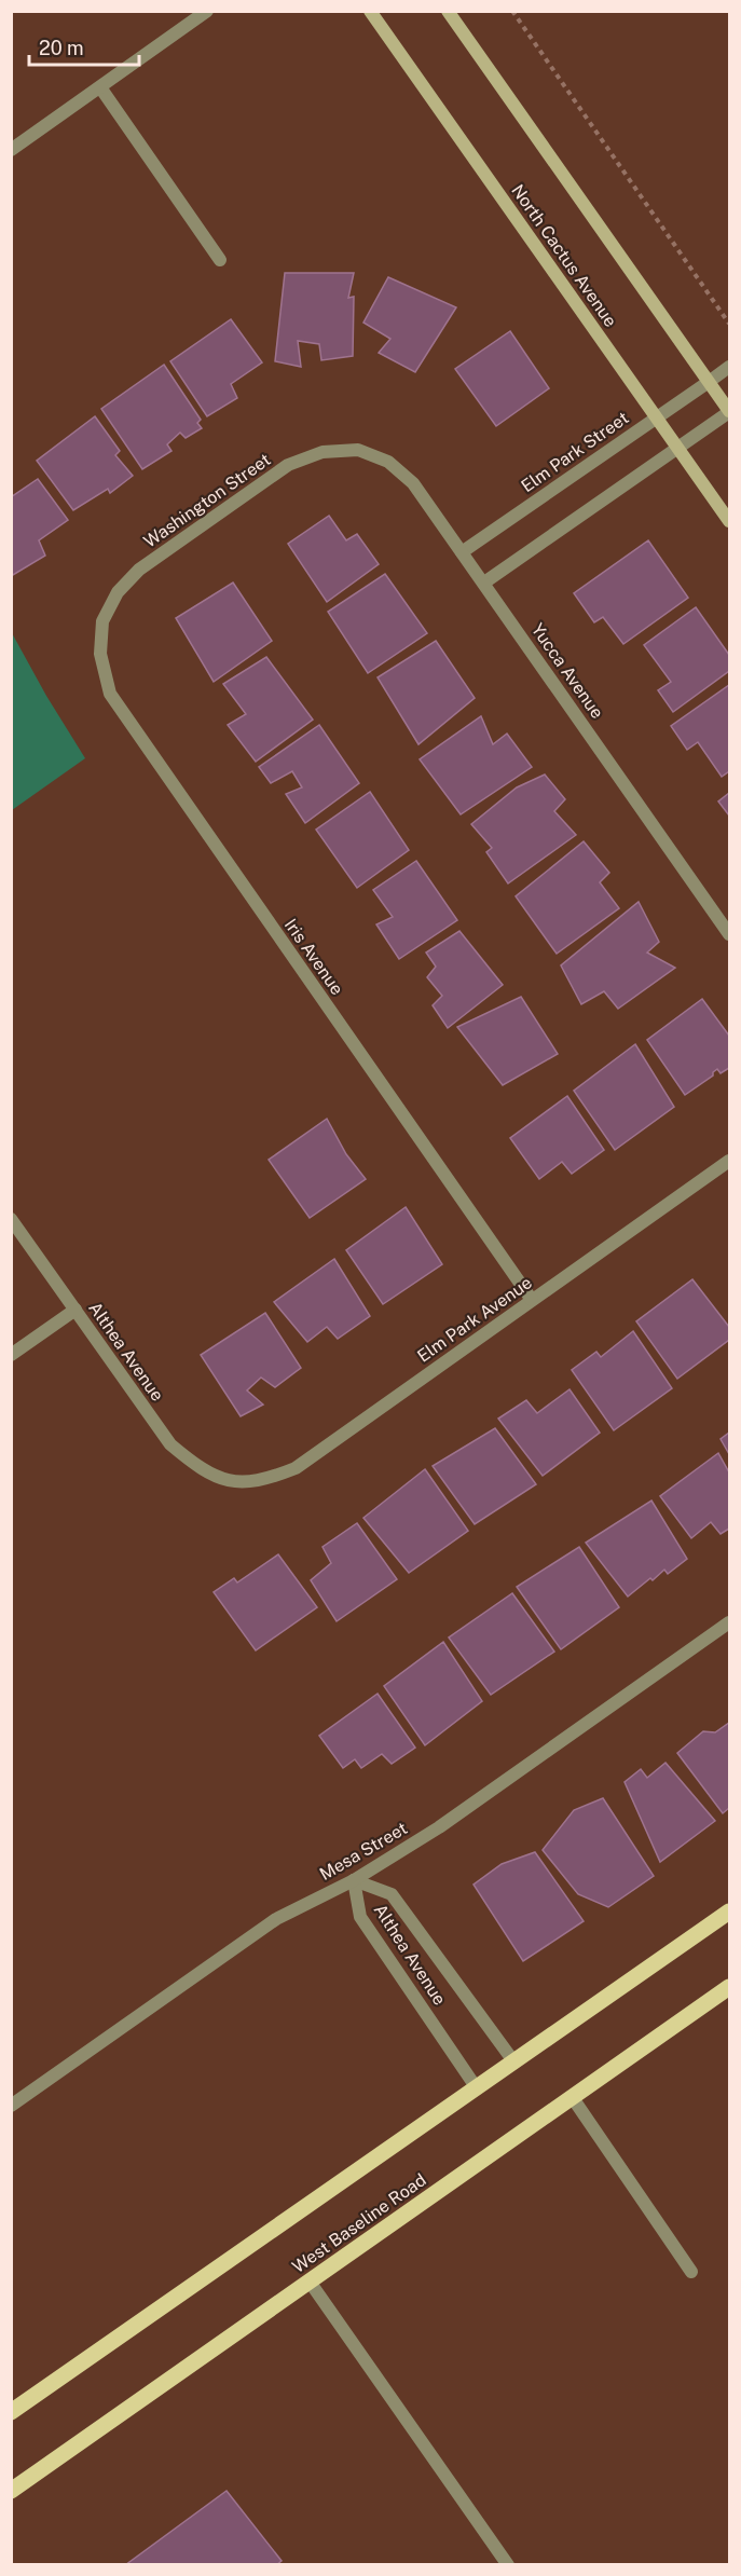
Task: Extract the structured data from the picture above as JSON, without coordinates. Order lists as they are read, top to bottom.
{
  "streets": {
    "main road": ["North Cactus Avenue", "West Baseline Road"],
    "street": [
      "Elm Park Street",
      "Washington Street",
      "Yucca Avenue",
      "Iris Avenue",
      "Elm Park Avenue",
      "Althea Avenue",
      "Mesa Street"
    ]
  },
  "crossings": [
    ["North Cactus Avenue", "Elm Park Street"],
    ["Elm Park Street", "Yucca Avenue"],
    ["Washington Street", "Yucca Avenue"],
    ["Washington Street", "Iris Avenue"],
    ["Iris Avenue", "Elm Park Avenue"],
    ["Elm Park Avenue", "Althea Avenue"],
    ["Althea Avenue", "Mesa Street"]
  ],
  "scale_bar": "20 m"
}
